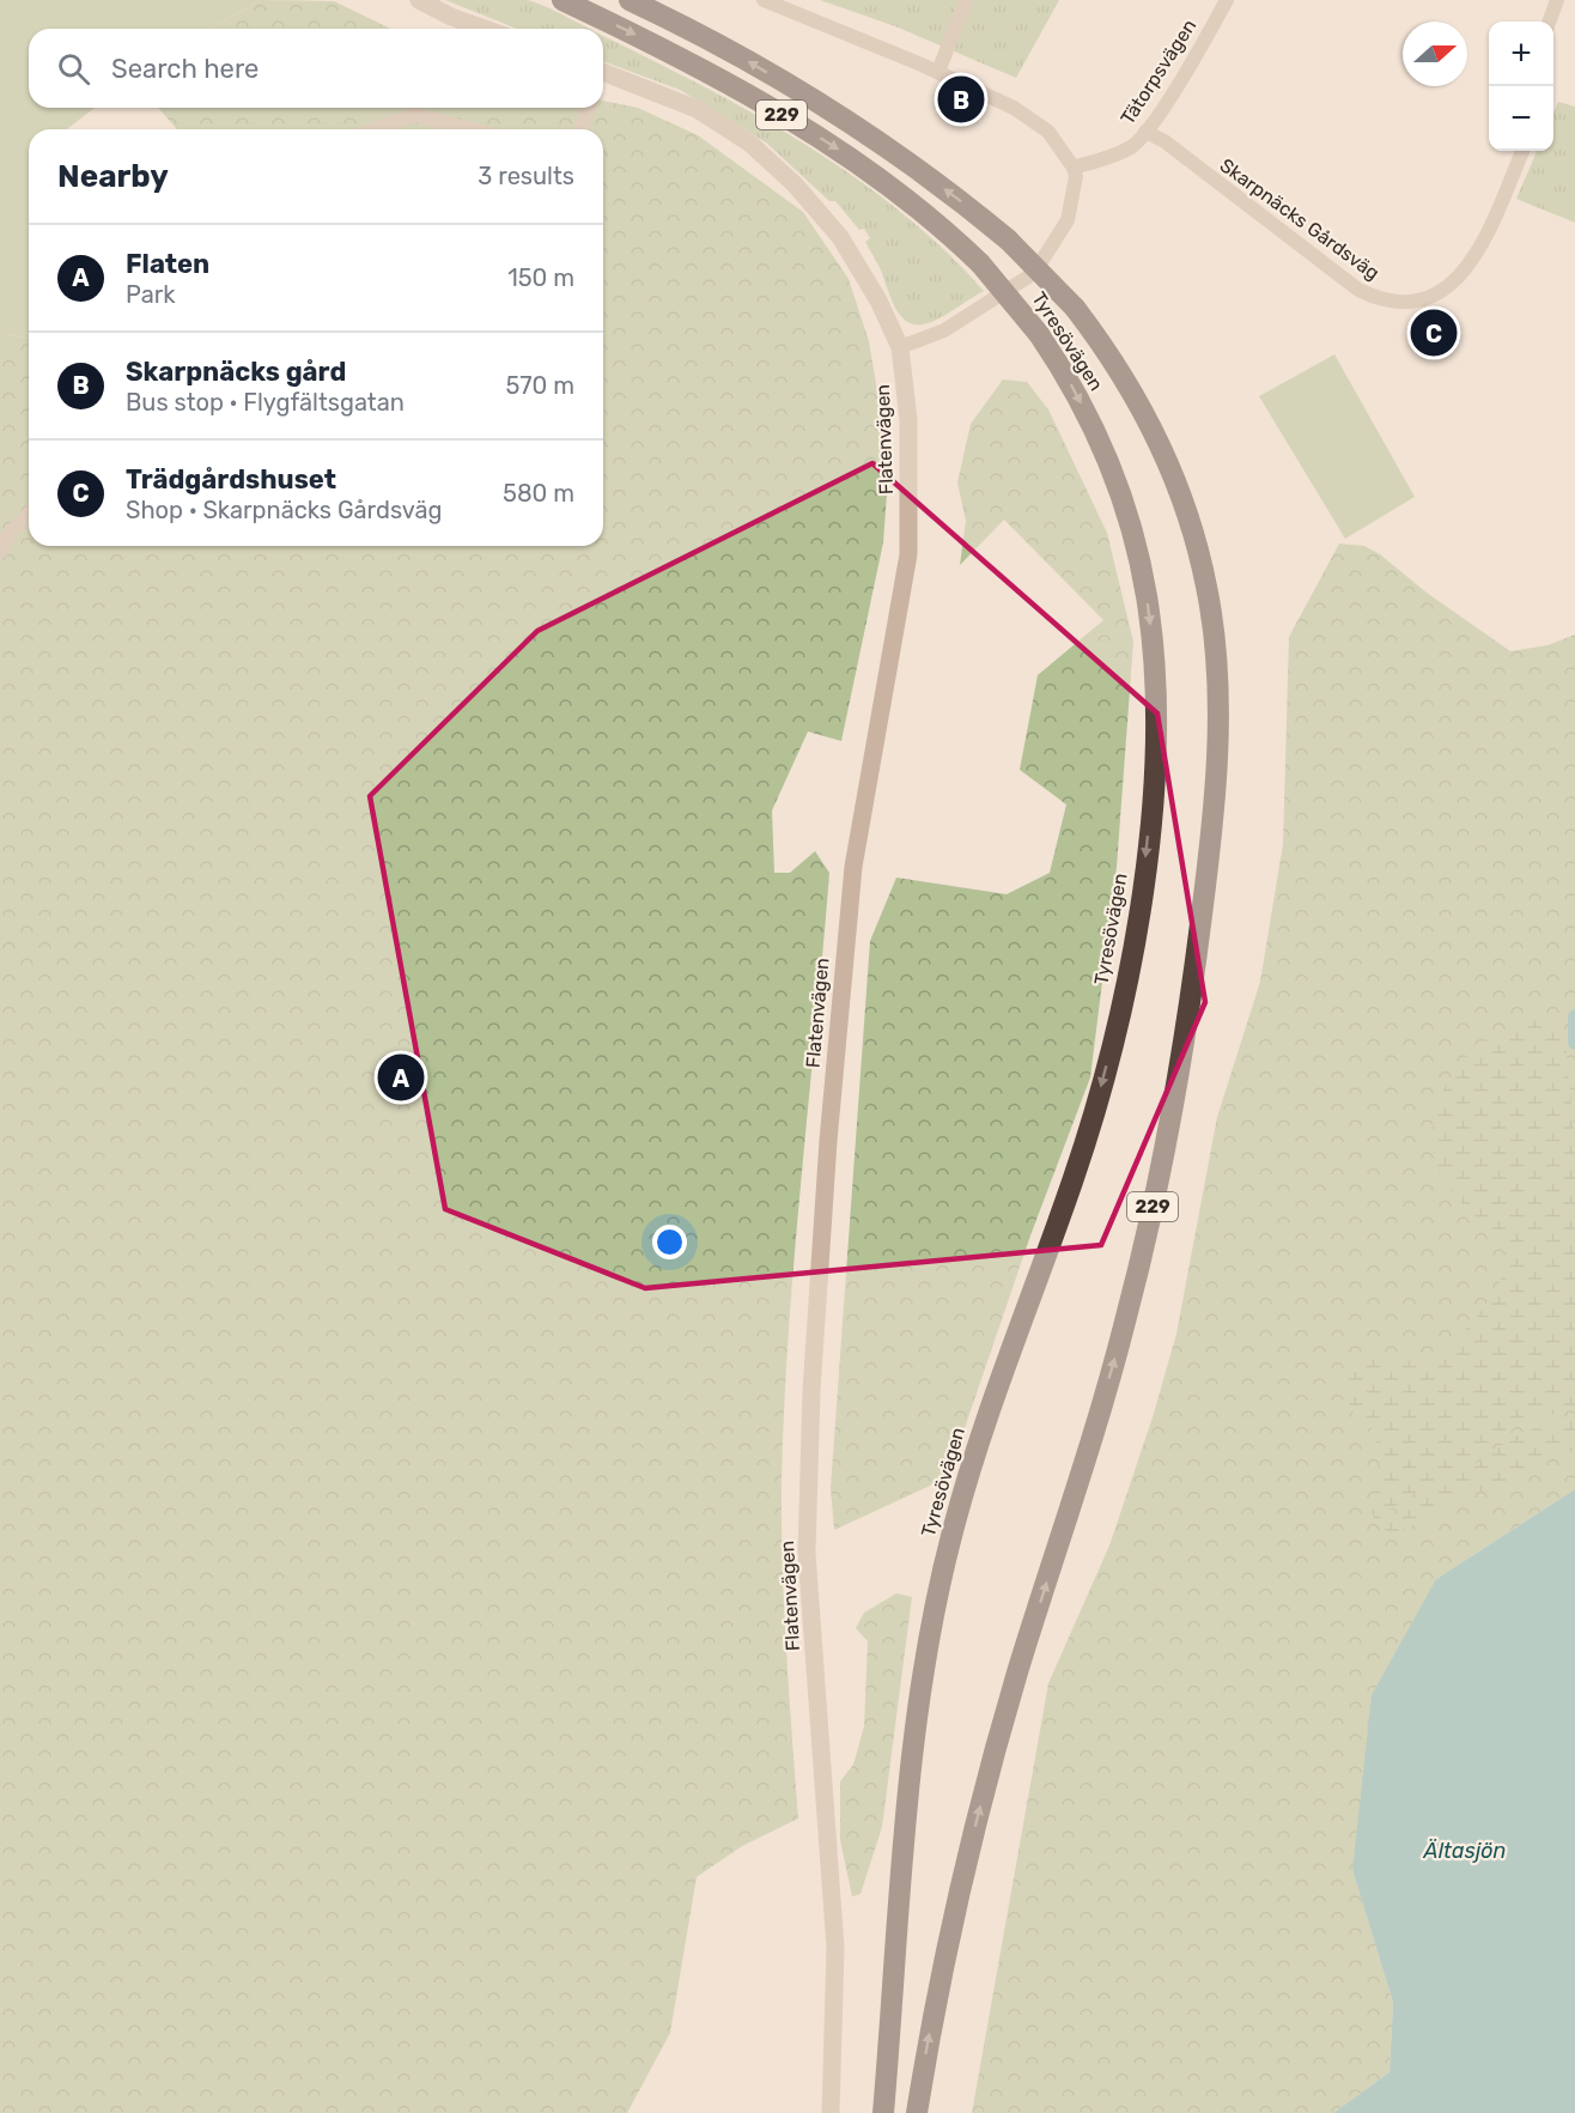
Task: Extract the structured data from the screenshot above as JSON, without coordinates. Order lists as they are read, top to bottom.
{
  "streets": {
    "highway": ["229", "Tyresövägen"],
    "street": ["Tätorpsvägen", "Skarpnäcks Gårdsväg", "Flatenvägen"]
  },
  "crossings": [
    ["Tätorpsvägen", "Skarpnäcks Gårdsväg"]
  ],
  "water": ["Ältasjön"],
  "north": "right",
  "page": {
    "map_buttons": ["+", "−"],
    "search": "Search here",
    "pins": ["B", "C", "A"],
    "heading": ["Nearby", "3 results"],
    "list": [
      {
        "mark": "A",
        "name": "Flaten",
        "note": "Park",
        "value": "150 m"
      },
      {
        "mark": "B",
        "name": "Skarpnäcks gård",
        "note": "Bus stop · Flygfältsgatan",
        "value": "570 m"
      },
      {
        "mark": "C",
        "name": "Trädgårdshuset",
        "note": "Shop · Skarpnäcks Gårdsväg",
        "value": "580 m"
      }
    ]
  }
}
